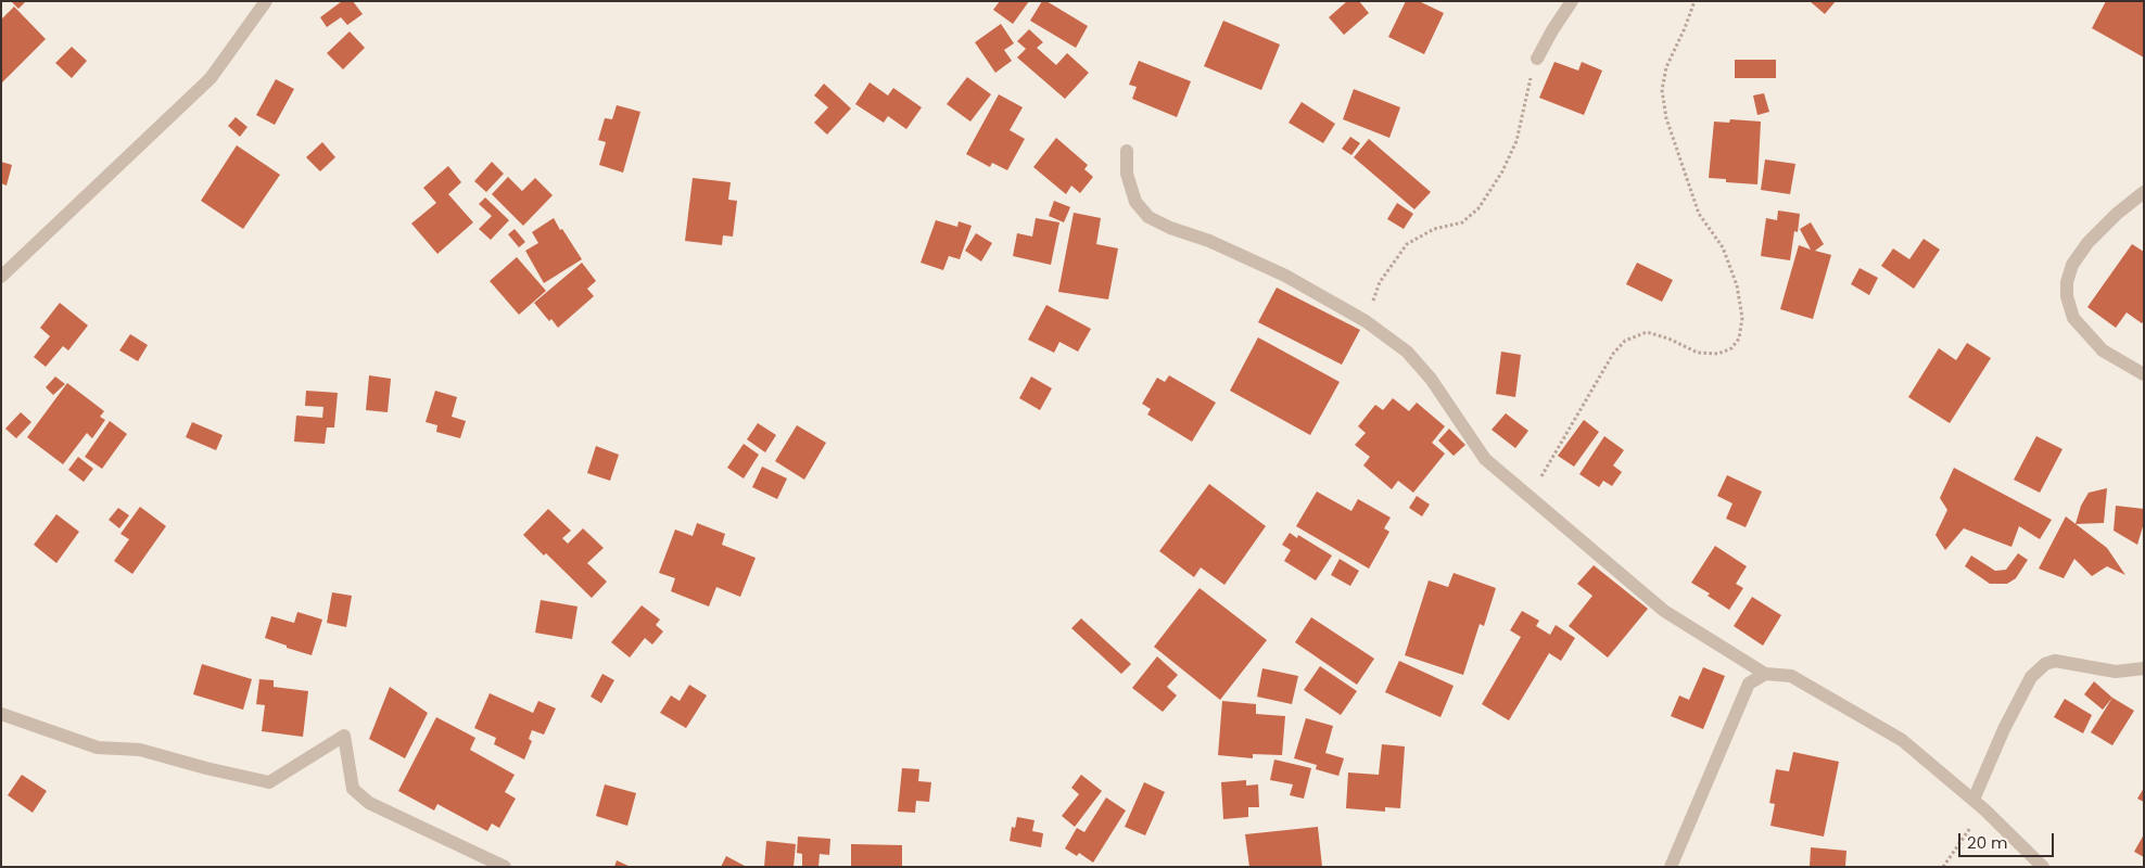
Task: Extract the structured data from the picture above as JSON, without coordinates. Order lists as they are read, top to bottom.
{
  "scale_bar": "20 m"
}
